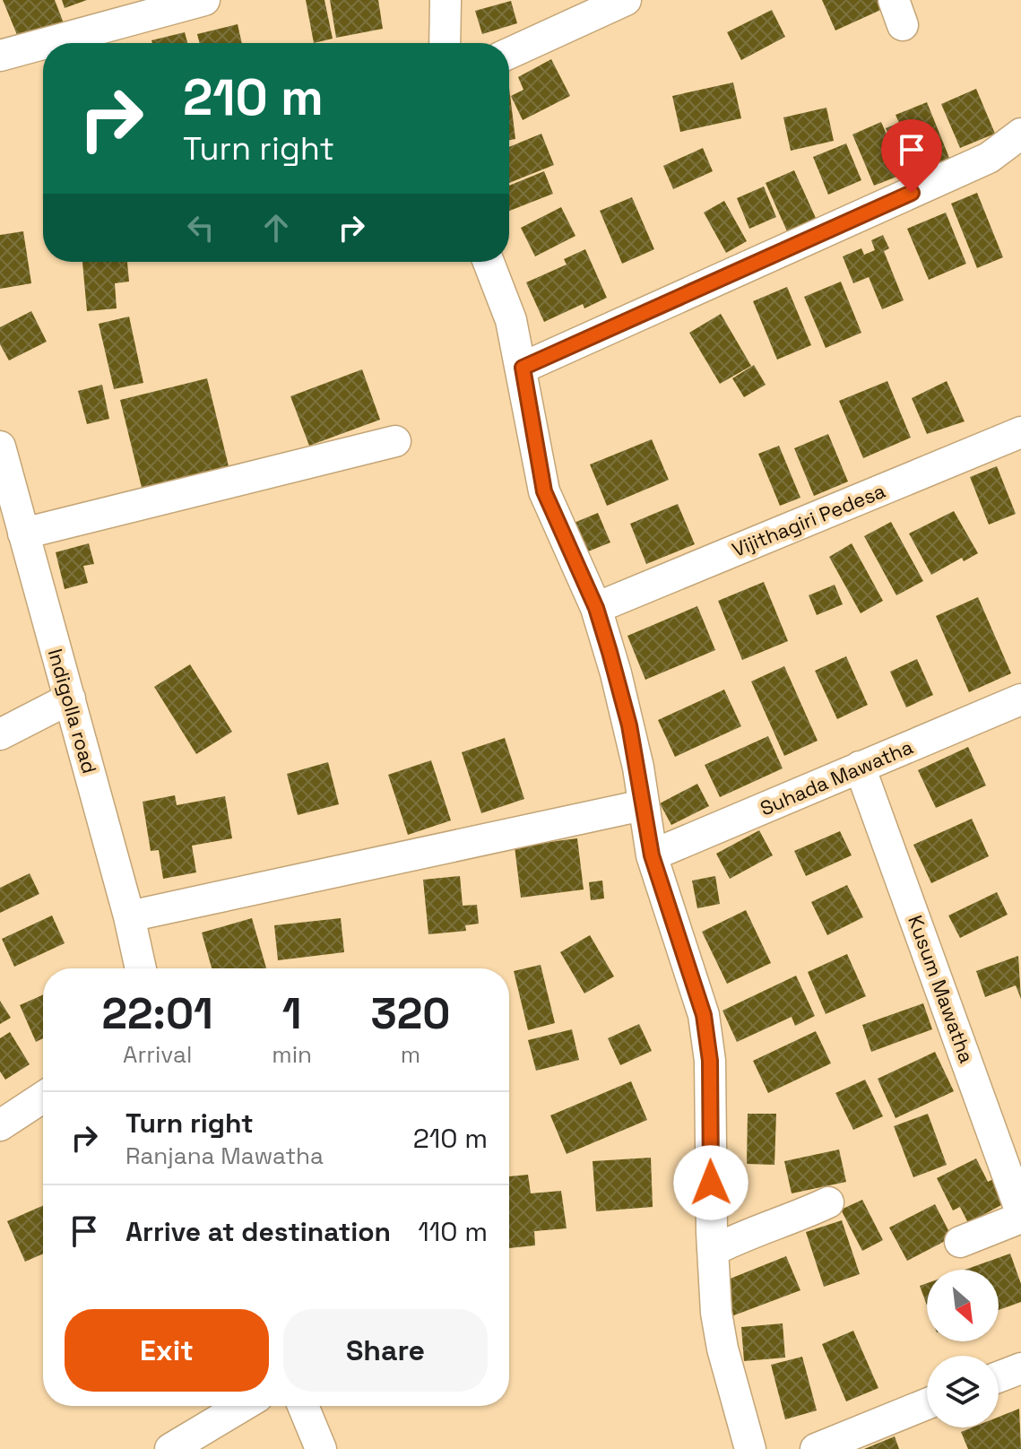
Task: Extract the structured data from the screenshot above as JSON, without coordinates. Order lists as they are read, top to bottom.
{
  "streets": {
    "street": [
      "Vijithagiri Pedesa",
      "Indigolla road",
      "Suhada Mawatha",
      "Kusum Mawatha"
    ]
  },
  "crossings": [
    ["Suhada Mawatha", "Kusum Mawatha"]
  ],
  "north": "bottom right",
  "page": {
    "turn": ["210 m", "Turn right"],
    "eta": [
      "22:01",
      "Arrival",
      "1",
      "min",
      "320",
      "m"
    ],
    "list": [
      {
        "name": "Turn right",
        "note": "Ranjana Mawatha",
        "value": "210 m"
      },
      {
        "name": "Arrive at destination",
        "value": "110 m"
      }
    ],
    "buttons": ["Exit", "Share"]
  }
}
